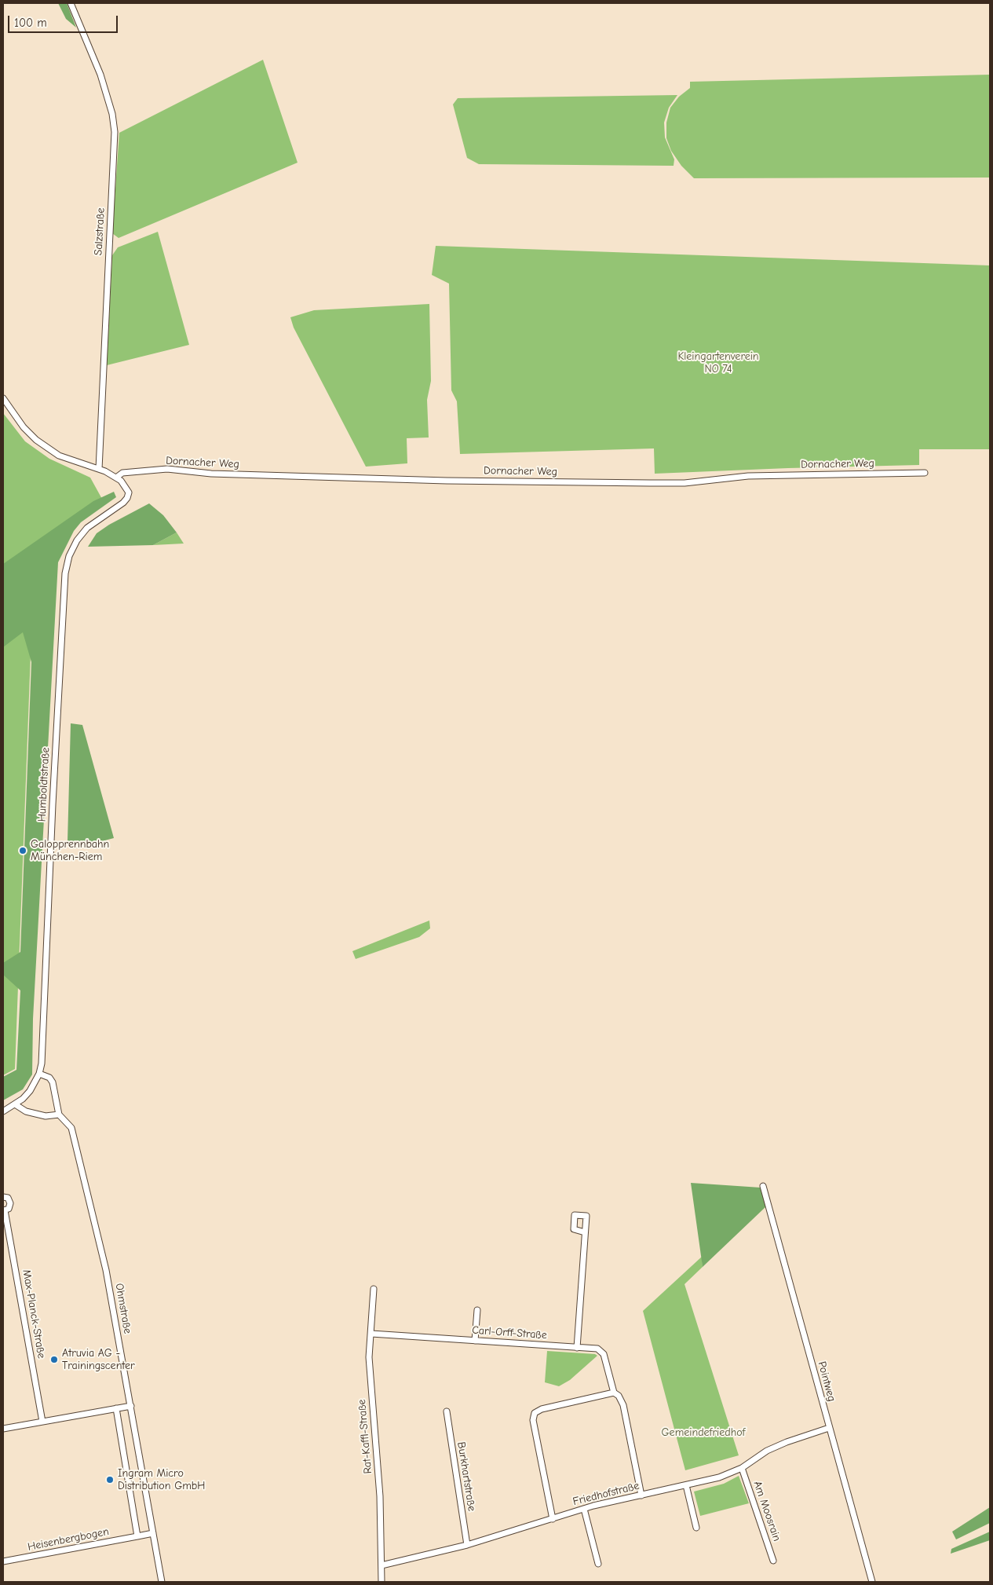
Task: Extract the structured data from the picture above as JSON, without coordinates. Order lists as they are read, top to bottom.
{
  "streets": {
    "street": [
      "Salzstraße",
      "Dornacher Weg",
      "Humboldtstraße",
      "Ohmstraße",
      "Max-Planck-Straße",
      "Carl-Orff-Straße",
      "Pointweg",
      "Rat-Kaffl-Straße",
      "Burkhartstraße",
      "Friedhofstraße",
      "Am Moosrain",
      "Heisenbergbogen"
    ]
  },
  "crossings": [
    ["Dornacher Weg", "Humboldtstraße"],
    ["Ohmstraße", "Heisenbergbogen"],
    ["Carl-Orff-Straße", "Rat-Kaffl-Straße"],
    ["Carl-Orff-Straße", "Friedhofstraße"],
    ["Pointweg", "Friedhofstraße"],
    ["Rat-Kaffl-Straße", "Friedhofstraße"],
    ["Burkhartstraße", "Friedhofstraße"],
    ["Friedhofstraße", "Am Moosrain"]
  ],
  "parks": ["Kleingartenverein NO 74", "Gemeindefriedhof"],
  "places": ["Galopprennbahn München-Riem", "Atruvia AG - Trainingscenter", "Ingram Micro Distribution GmbH"],
  "scale_bar": "100 m"
}
